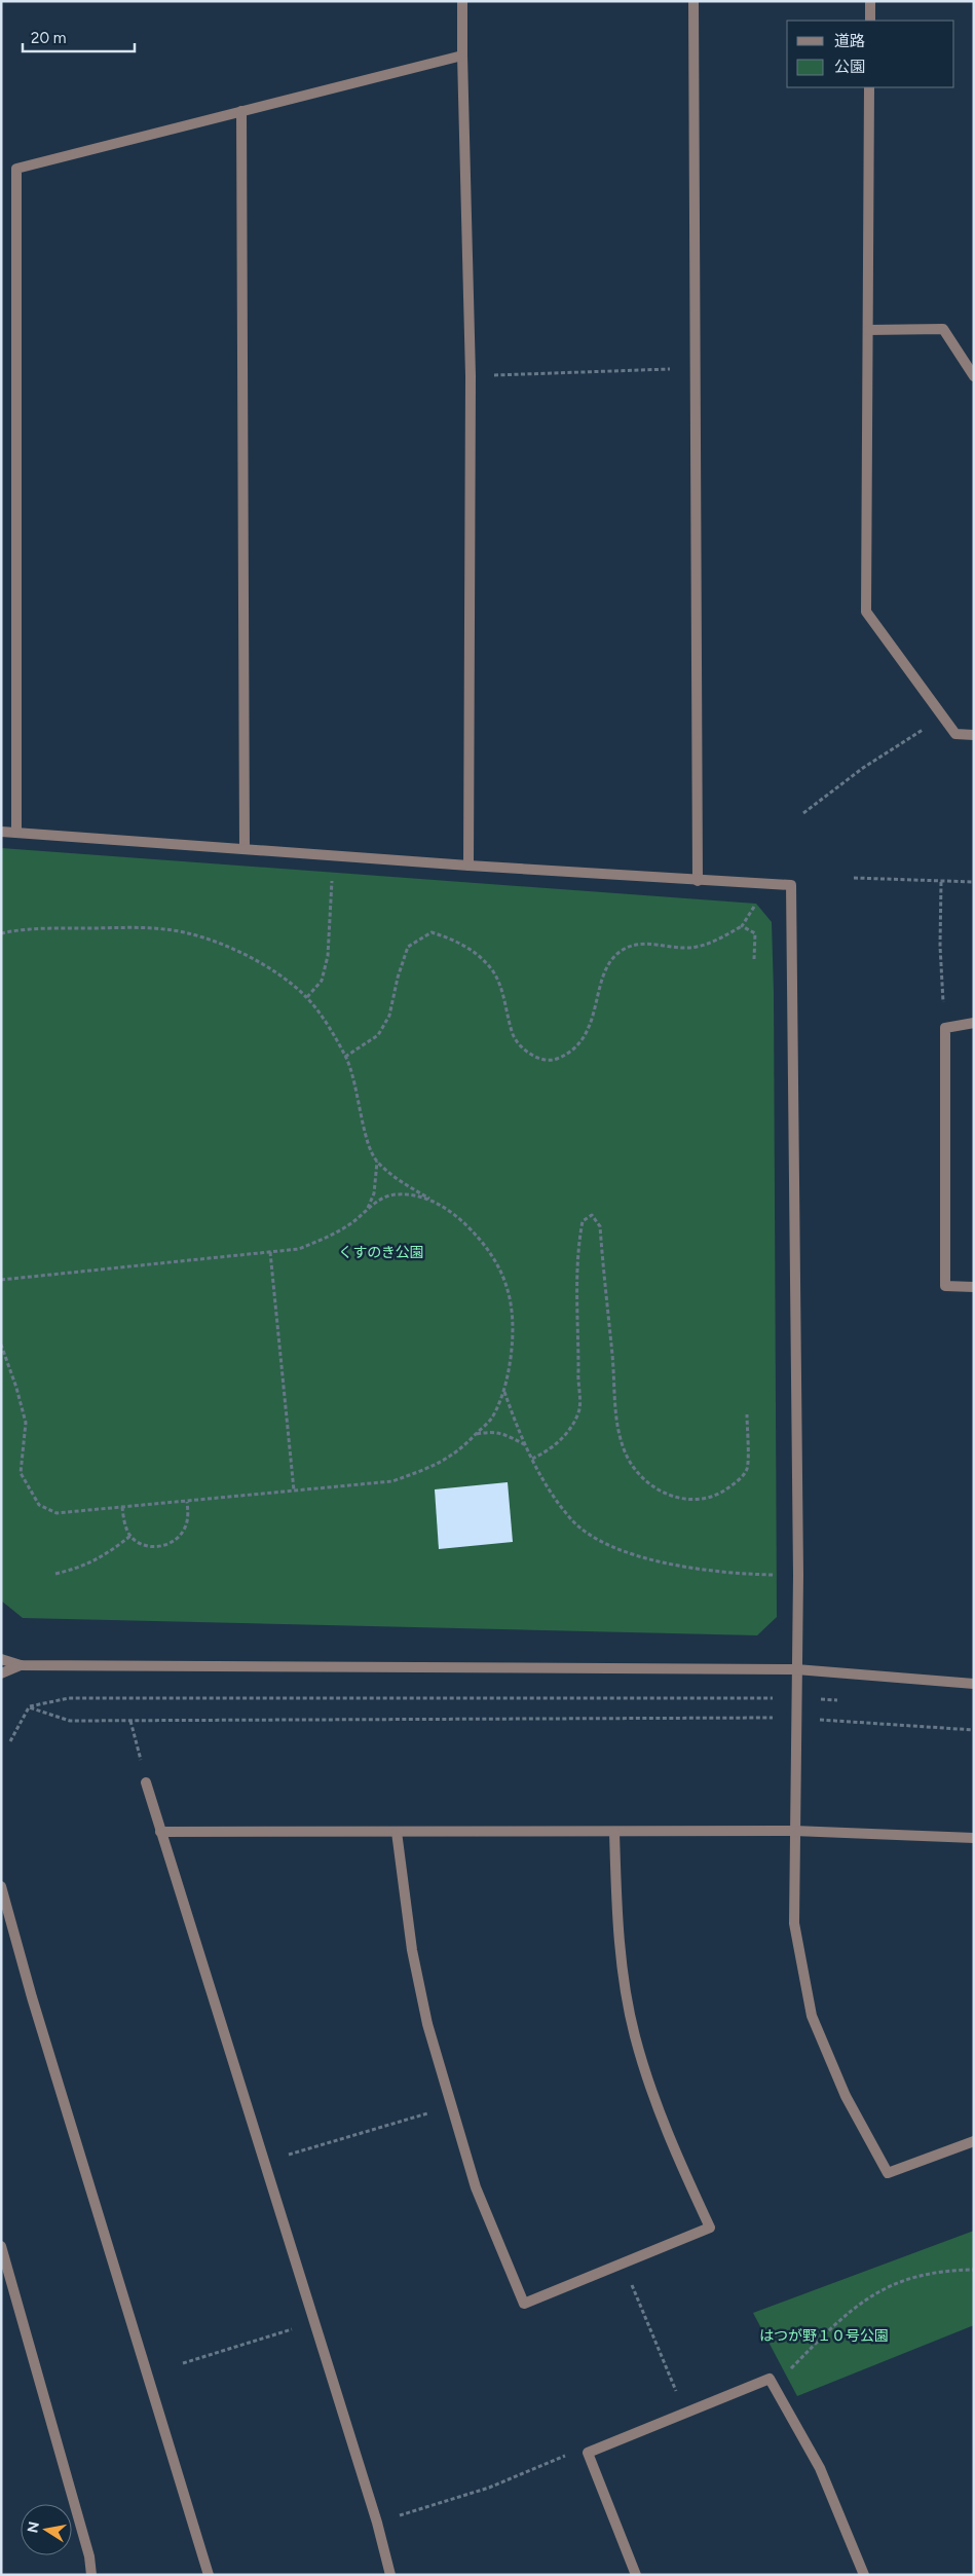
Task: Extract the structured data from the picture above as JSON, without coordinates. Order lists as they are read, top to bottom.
{
  "parks": ["くすのき公園", "はつが野１０号公園"],
  "legend": ["道路", "公園"],
  "scale_bar": "20 m",
  "north": "left"
}
